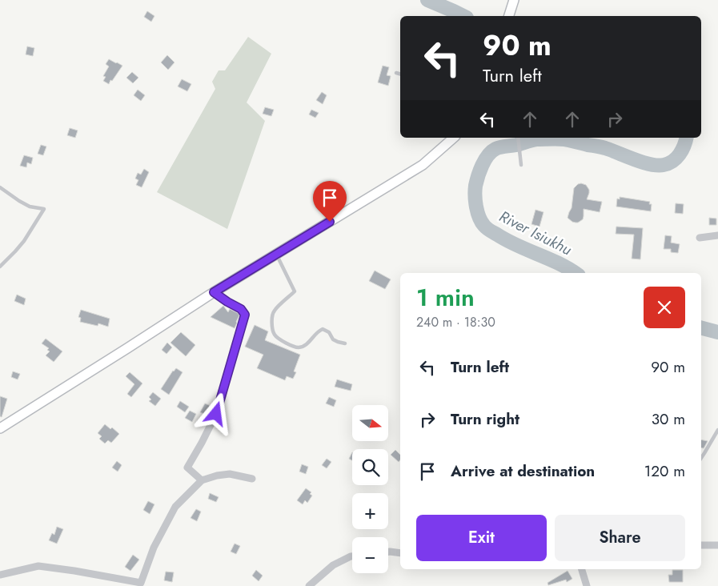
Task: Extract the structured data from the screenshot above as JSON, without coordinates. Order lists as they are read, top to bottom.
{
  "water": ["River Isiukhu"],
  "north": "right",
  "page": {
    "turn": ["90 m", "Turn left"],
    "heading": ["1 min", "240 m · 18:30"],
    "list": [
      {
        "name": "Turn left",
        "value": "90 m"
      },
      {
        "name": "Turn right",
        "value": "30 m"
      },
      {
        "name": "Arrive at destination",
        "value": "120 m"
      }
    ],
    "map_buttons": ["+", "−"],
    "buttons": ["Exit", "Share"]
  }
}
